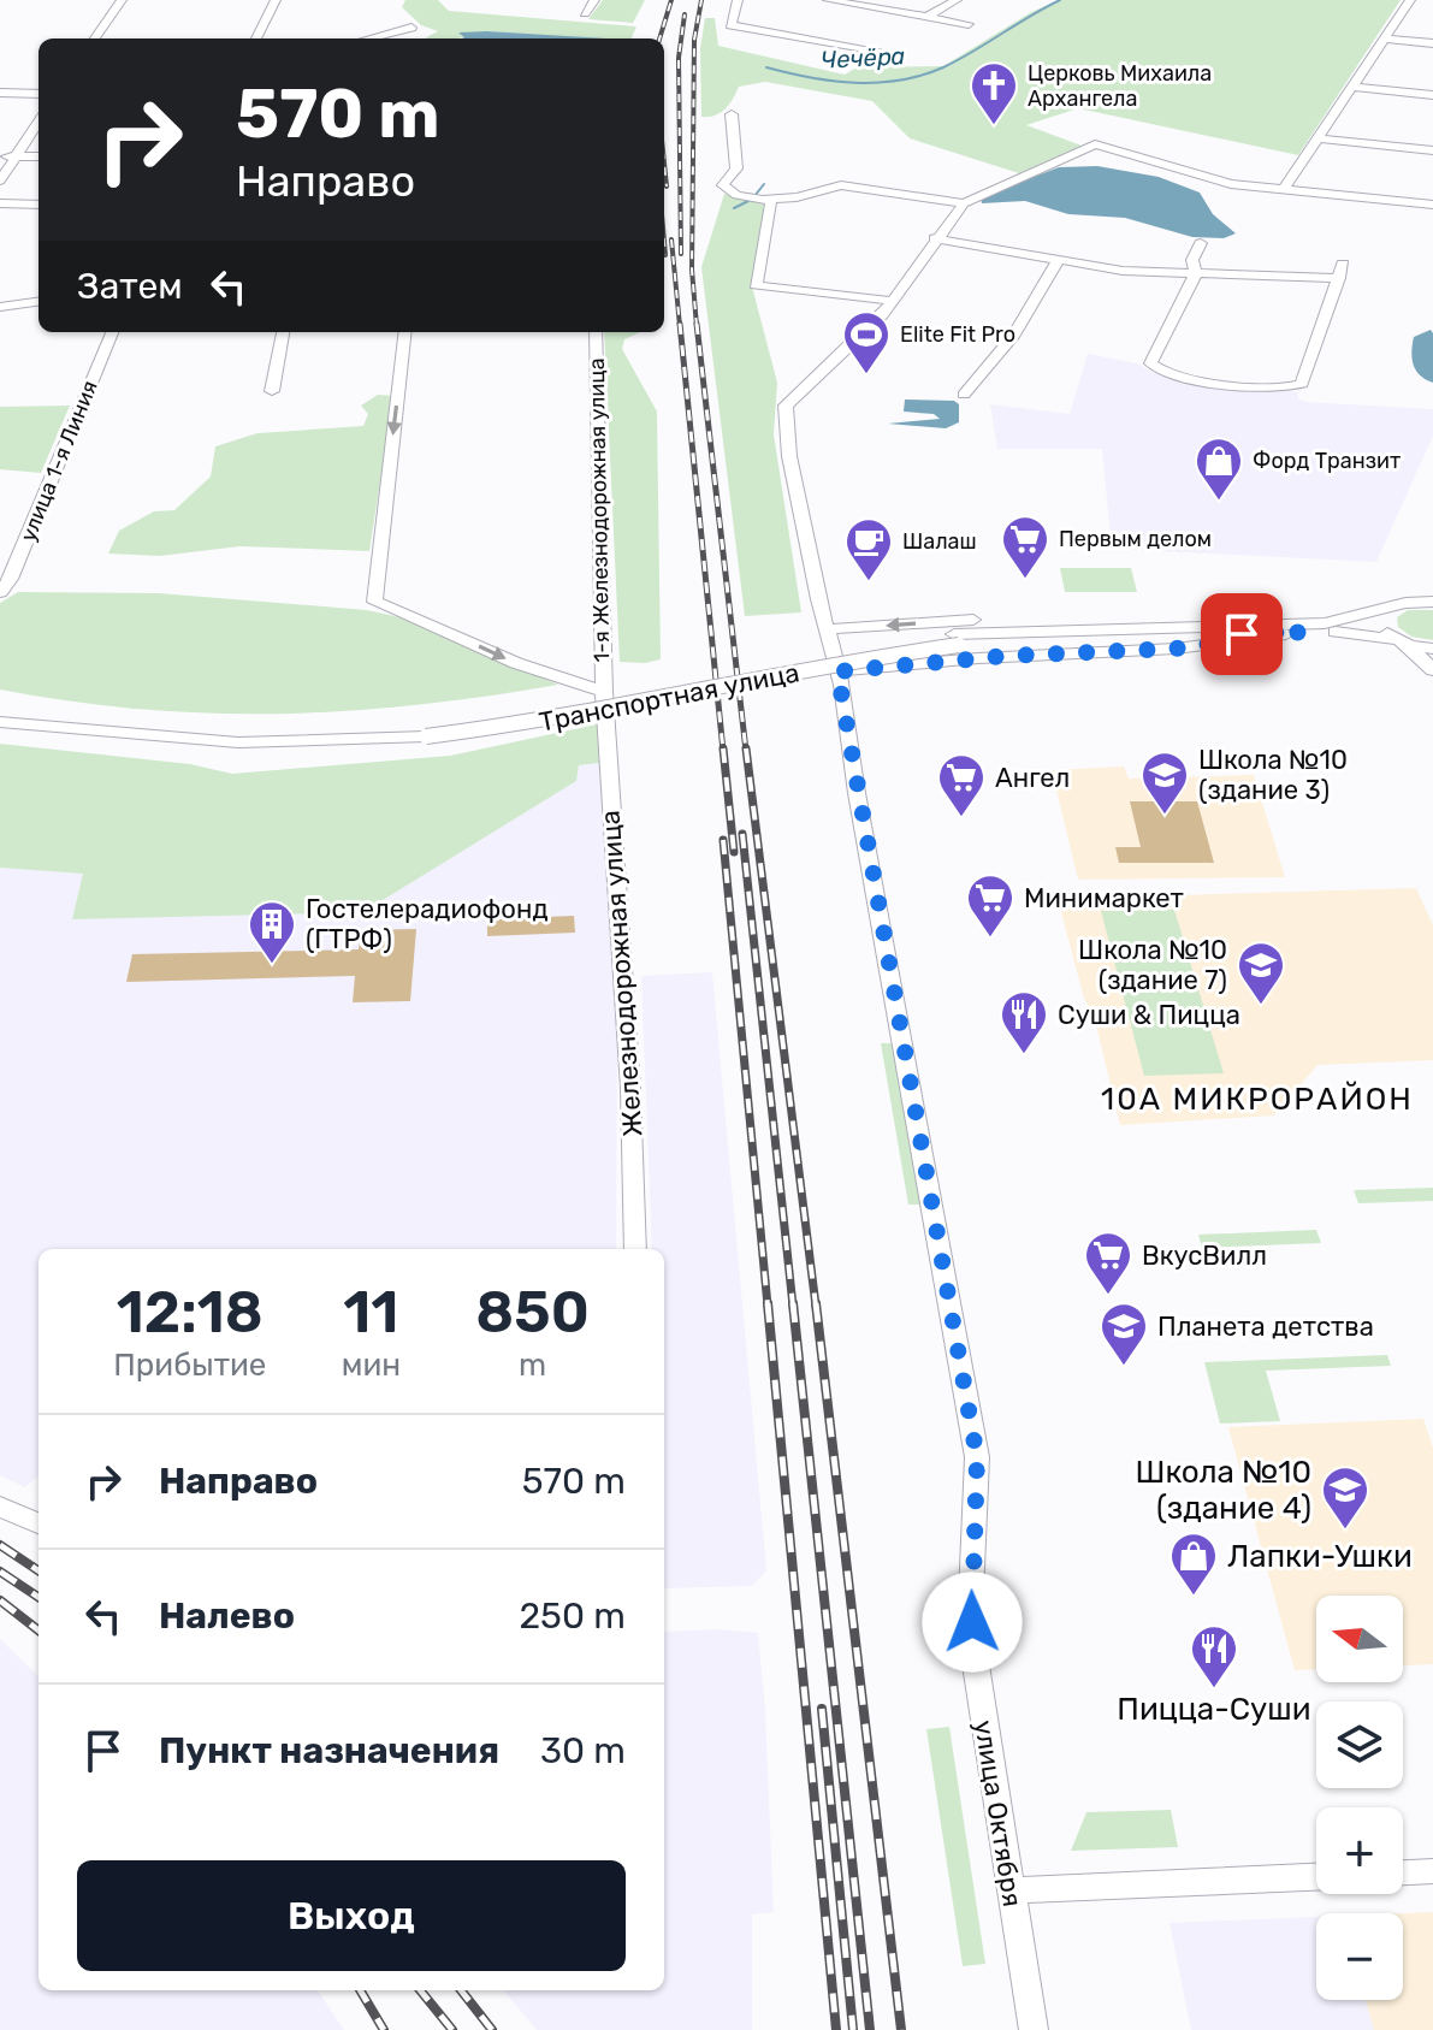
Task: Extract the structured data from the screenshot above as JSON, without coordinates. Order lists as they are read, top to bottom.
{
  "streets": {
    "street": [
      "улица 1-я Линия",
      "1-я Железнодорожная улица",
      "Транспортная улица",
      "Железнодорожная улица",
      "улица Октября"
    ]
  },
  "crossings": [
    ["1-я Железнодорожная улица", "Железнодорожная улица"]
  ],
  "districts": ["10А МИКРОРАЙОН"],
  "water": ["Чечёра"],
  "places": {
    "church": ["Церковь Михаила Архангела"],
    "sports": ["Elite Fit Pro"],
    "shop": ["Форд Транзит", "Лапки-Ушки"],
    "supermarket": [
      "Первым делом",
      "Ангел",
      "Минимаркет",
      "ВкусВилл"
    ],
    "cafe": ["Шалаш"],
    "school or university": [
      "Школа №10 (здание 3)",
      "Школа №10 (здание 7)",
      "Планета детства",
      "Школа №10 (здание 4)"
    ],
    "building": ["Гостелерадиофонд (ГТРФ)"],
    "restaurant": ["Суши & Пицца", "Пицца-Суши"]
  },
  "north": "left",
  "page": {
    "turn": ["570 m", "Направо"],
    "then": "Затем",
    "eta": [
      "12:18",
      "Прибытие",
      "11",
      "мин",
      "850",
      "m"
    ],
    "list": [
      {
        "name": "Направо",
        "value": "570 m"
      },
      {
        "name": "Налево",
        "value": "250 m"
      },
      {
        "name": "Пункт назначения",
        "value": "30 m"
      }
    ],
    "map_buttons": ["+", "−"],
    "buttons": "Выход"
  }
}
